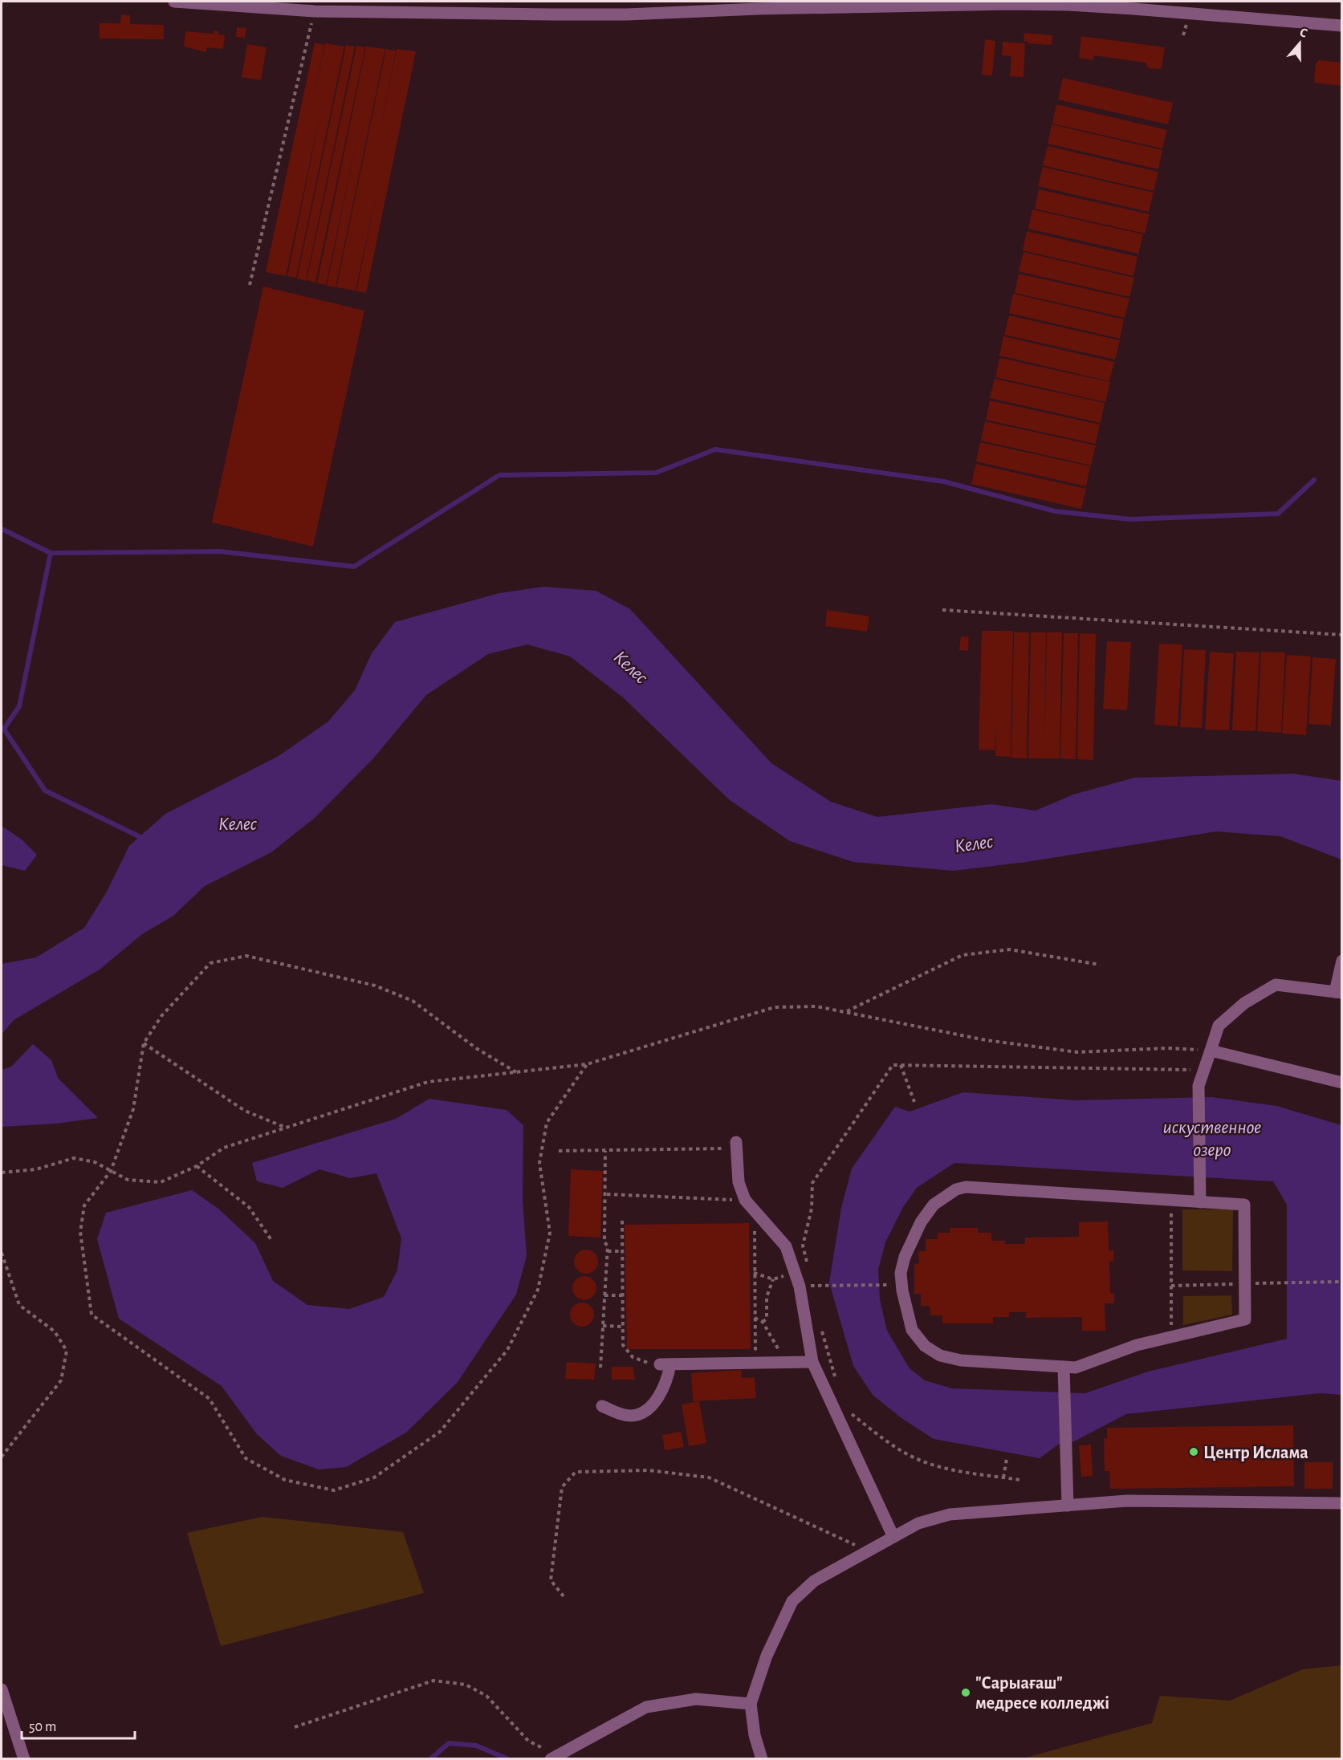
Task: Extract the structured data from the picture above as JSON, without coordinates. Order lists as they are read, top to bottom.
{
  "water": ["Келес", "искуственное озеро"],
  "places": ["Центр Ислама", "\"Сарыағаш\" медресе колледжі"],
  "scale_bar": "50 m",
  "north": "top"
}
